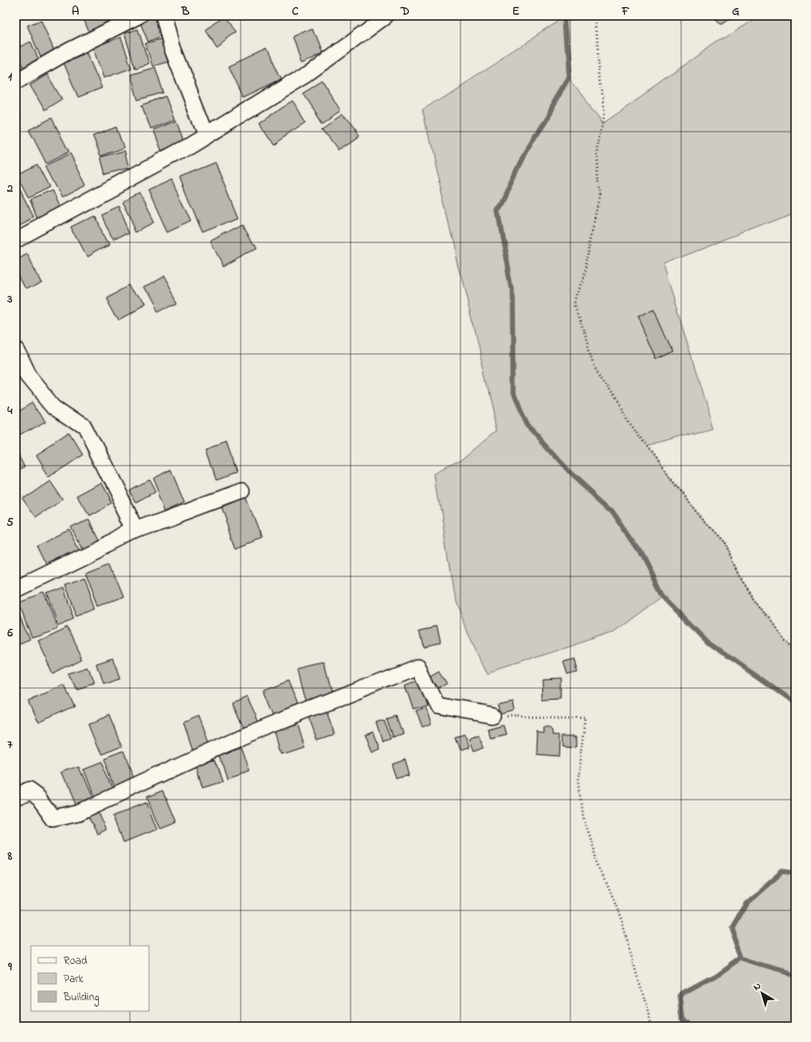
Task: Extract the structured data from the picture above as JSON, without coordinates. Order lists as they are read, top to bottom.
{
  "legend": ["Road", "Park", "Building"],
  "north": "top left",
  "grid": {
    "columns": [
      "A",
      "B",
      "C",
      "D",
      "E",
      "F",
      "G"
    ],
    "rows": [
      "1",
      "2",
      "3",
      "4",
      "5",
      "6",
      "7",
      "8",
      "9"
    ]
  }
}
